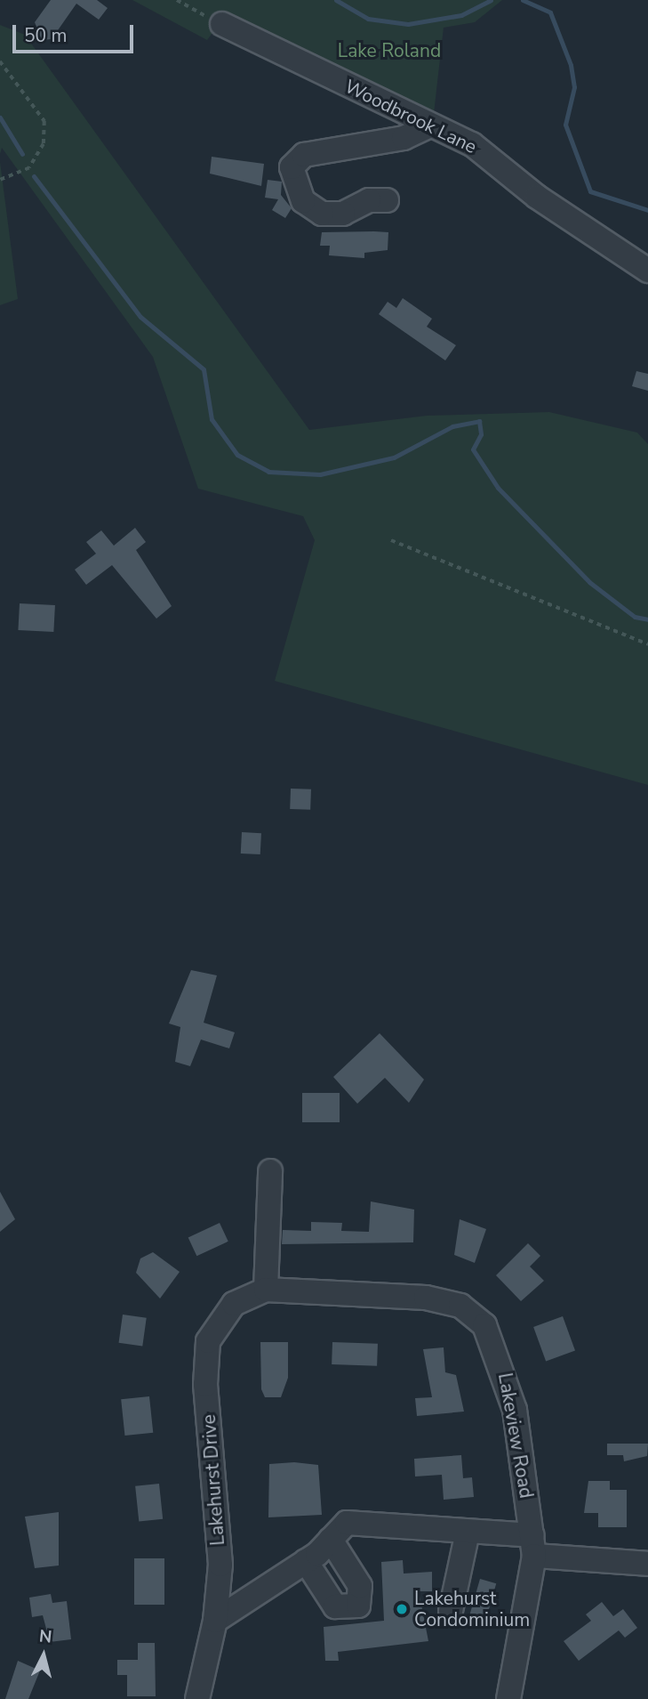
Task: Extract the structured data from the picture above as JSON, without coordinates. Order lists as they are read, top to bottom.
{
  "streets": {
    "street": ["Woodbrook Lane", "Lakeview Road", "Lakehurst Drive"]
  },
  "crossings": [
    ["Lakeview Road", "Lakehurst Drive"]
  ],
  "parks": ["Lake Roland"],
  "places": ["Lakehurst Condominium"],
  "scale_bar": "50 m",
  "north": "top"
}
